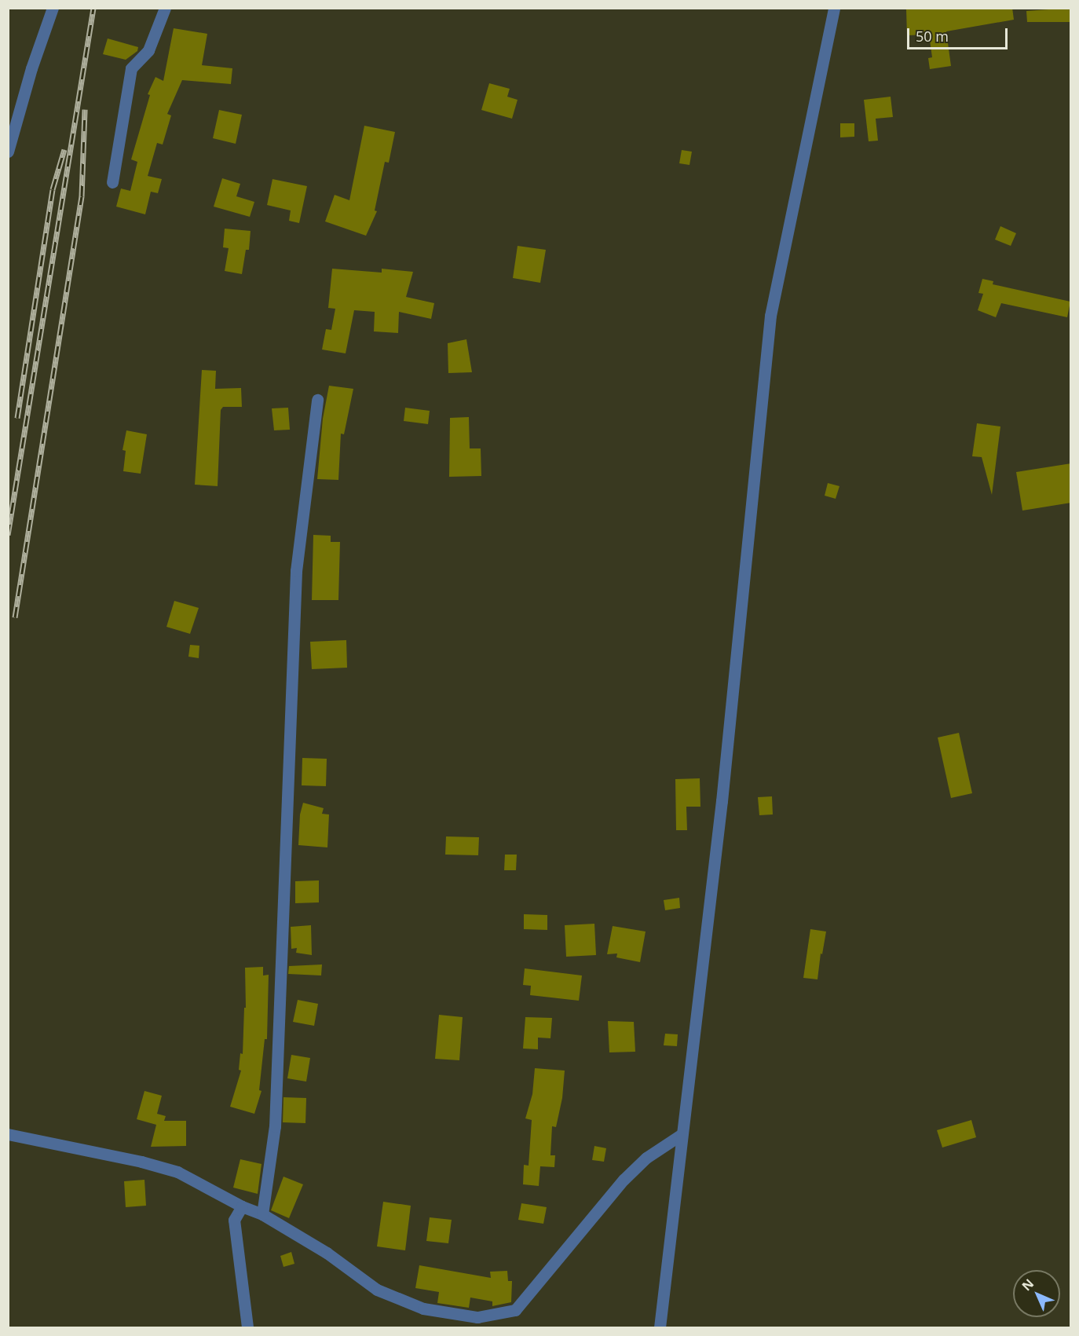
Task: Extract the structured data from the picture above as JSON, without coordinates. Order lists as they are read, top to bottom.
{
  "scale_bar": "50 m",
  "north": "top left"
}
